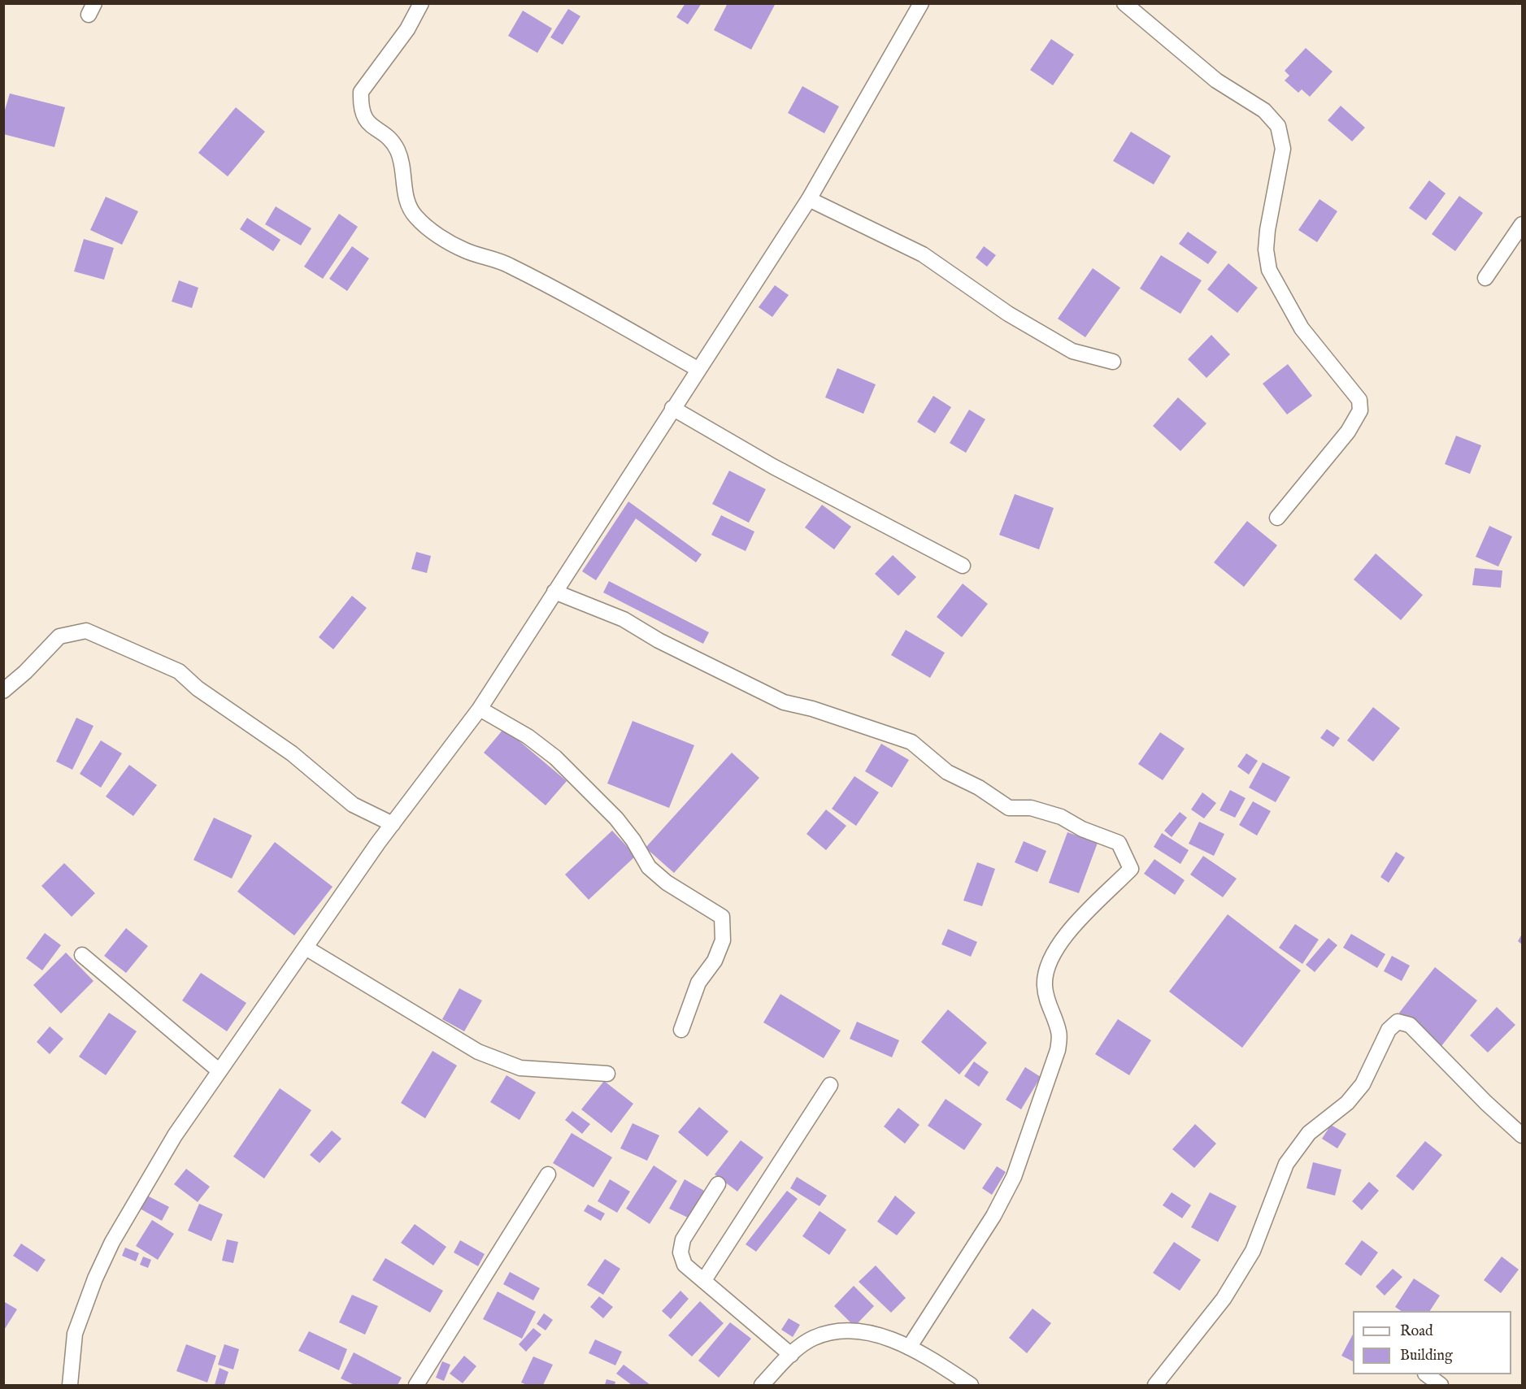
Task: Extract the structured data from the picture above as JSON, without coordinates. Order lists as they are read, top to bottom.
{
  "legend": ["Road", "Building"]
}
